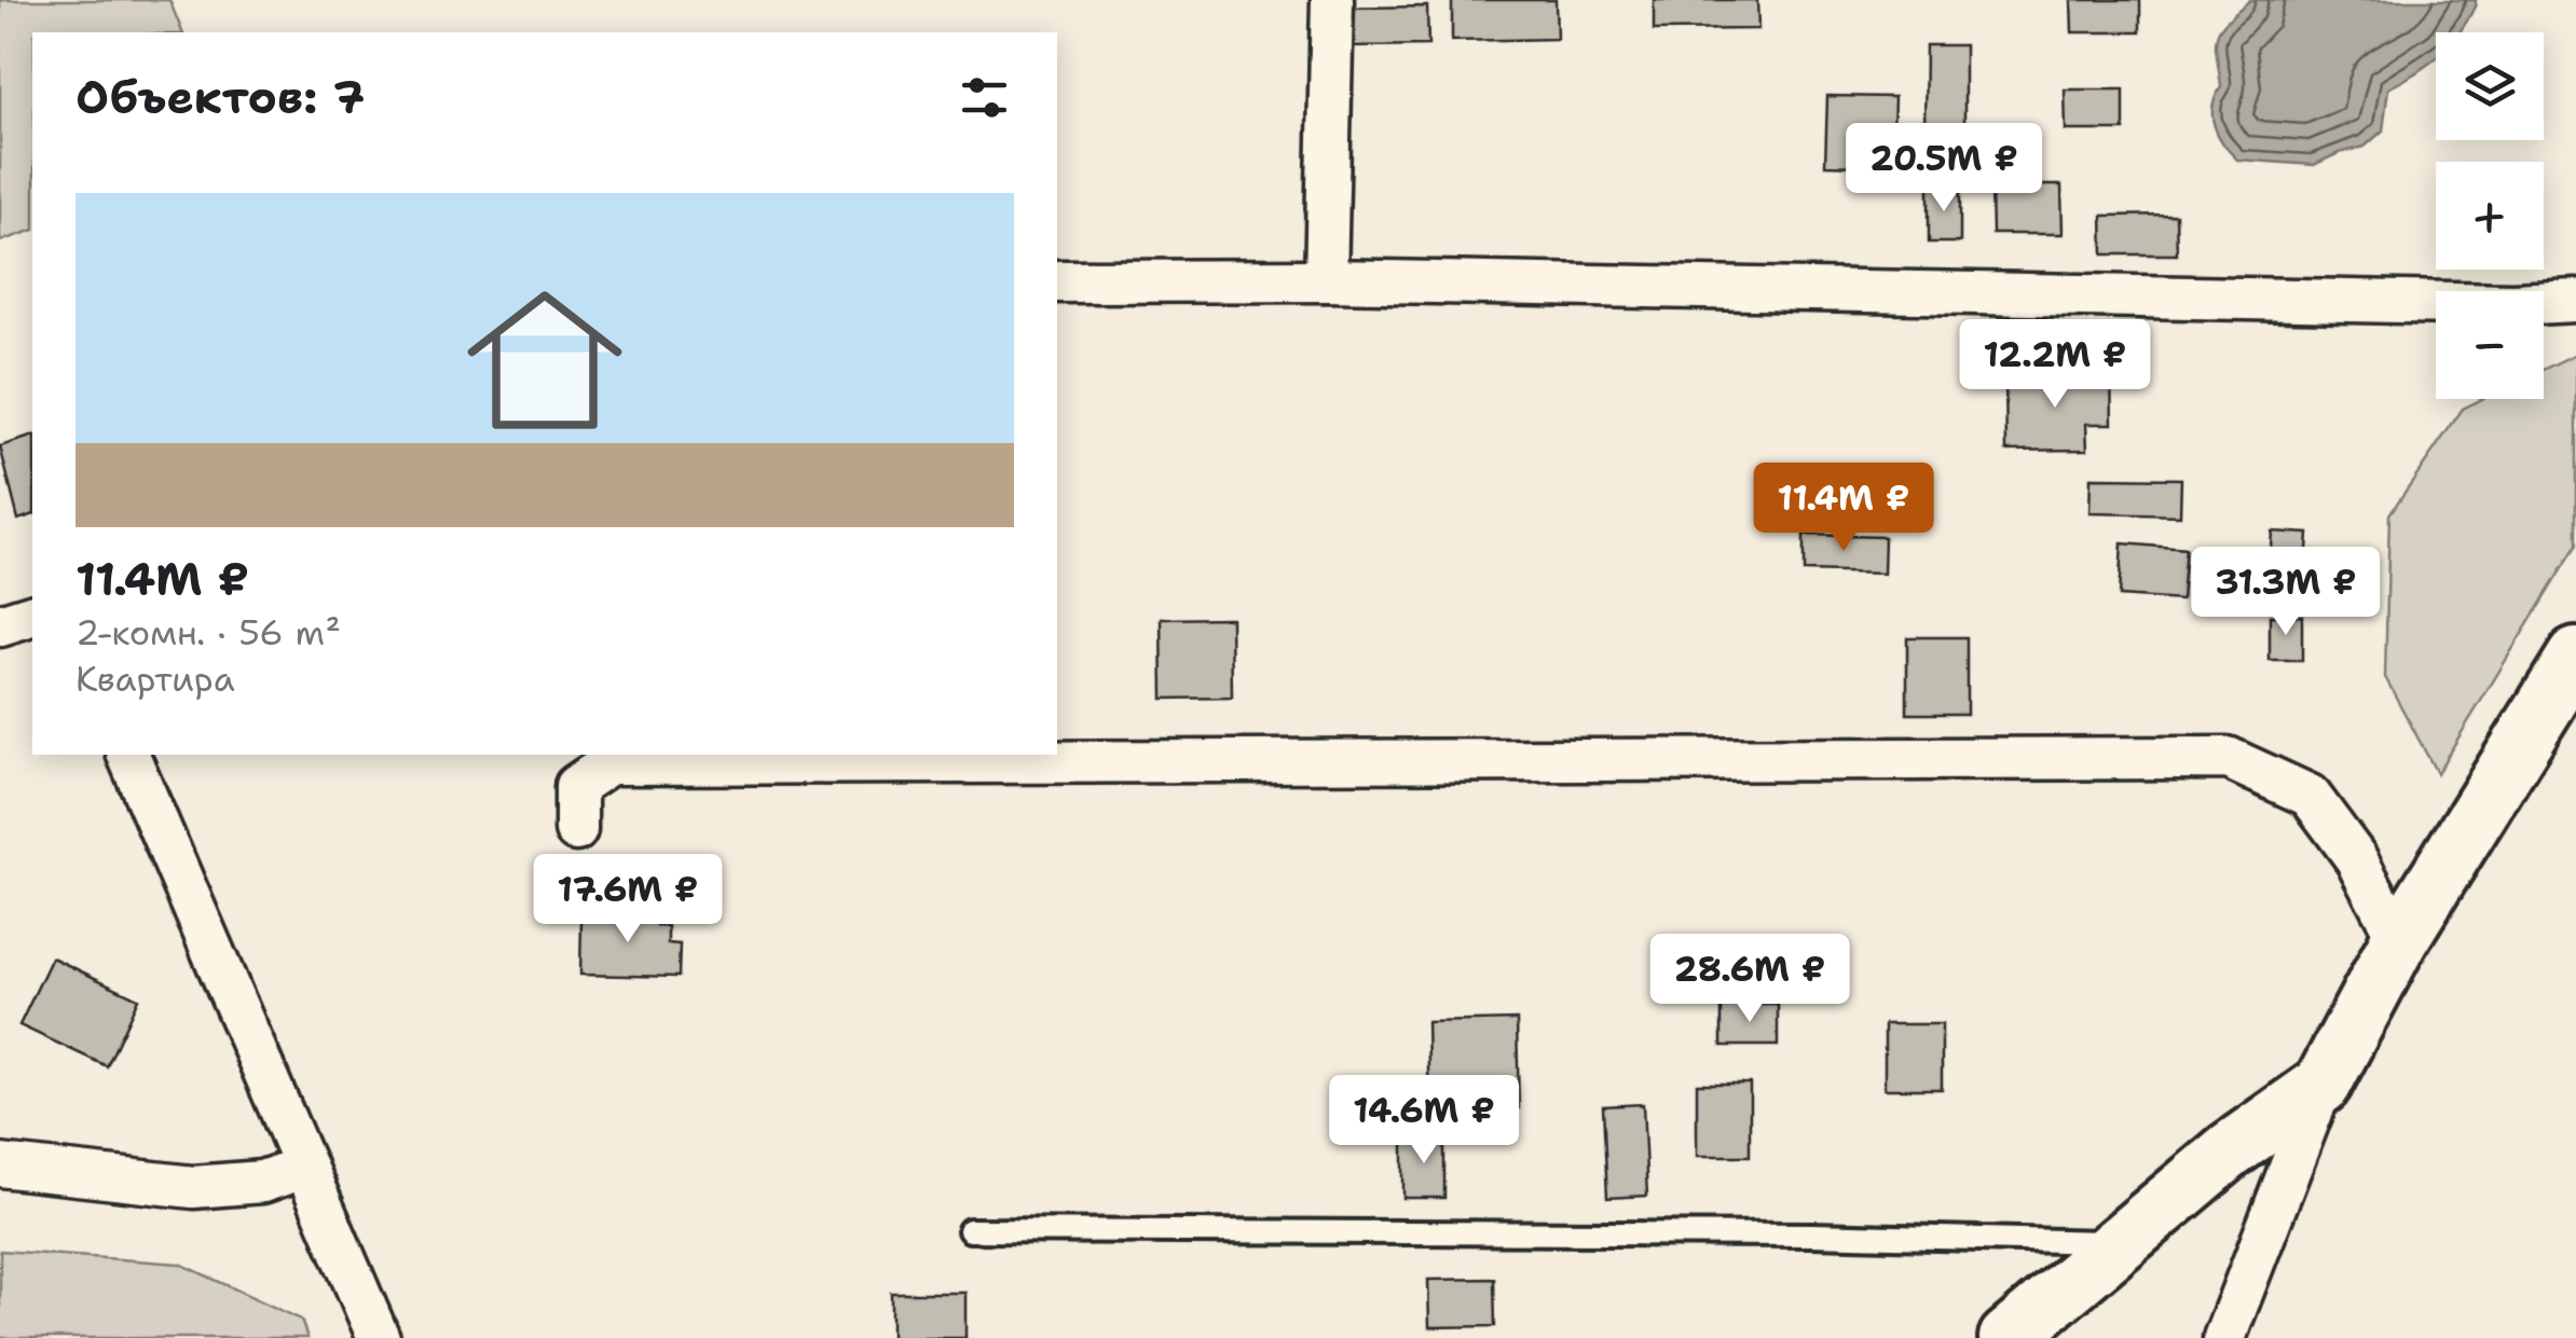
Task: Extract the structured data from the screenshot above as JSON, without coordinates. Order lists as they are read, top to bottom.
{
  "page": {
    "map_buttons": ["+", "−"],
    "heading": "Объектов: 7",
    "price": [
      "20.5M ₽",
      "12.2M ₽",
      "11.4M ₽",
      "31.3M ₽",
      "17.6M ₽",
      "28.6M ₽",
      "14.6M ₽"
    ],
    "list": [
      {
        "name": "11.4M ₽",
        "note": "2-комн. · 56 m² · Квартира"
      }
    ]
  }
}
